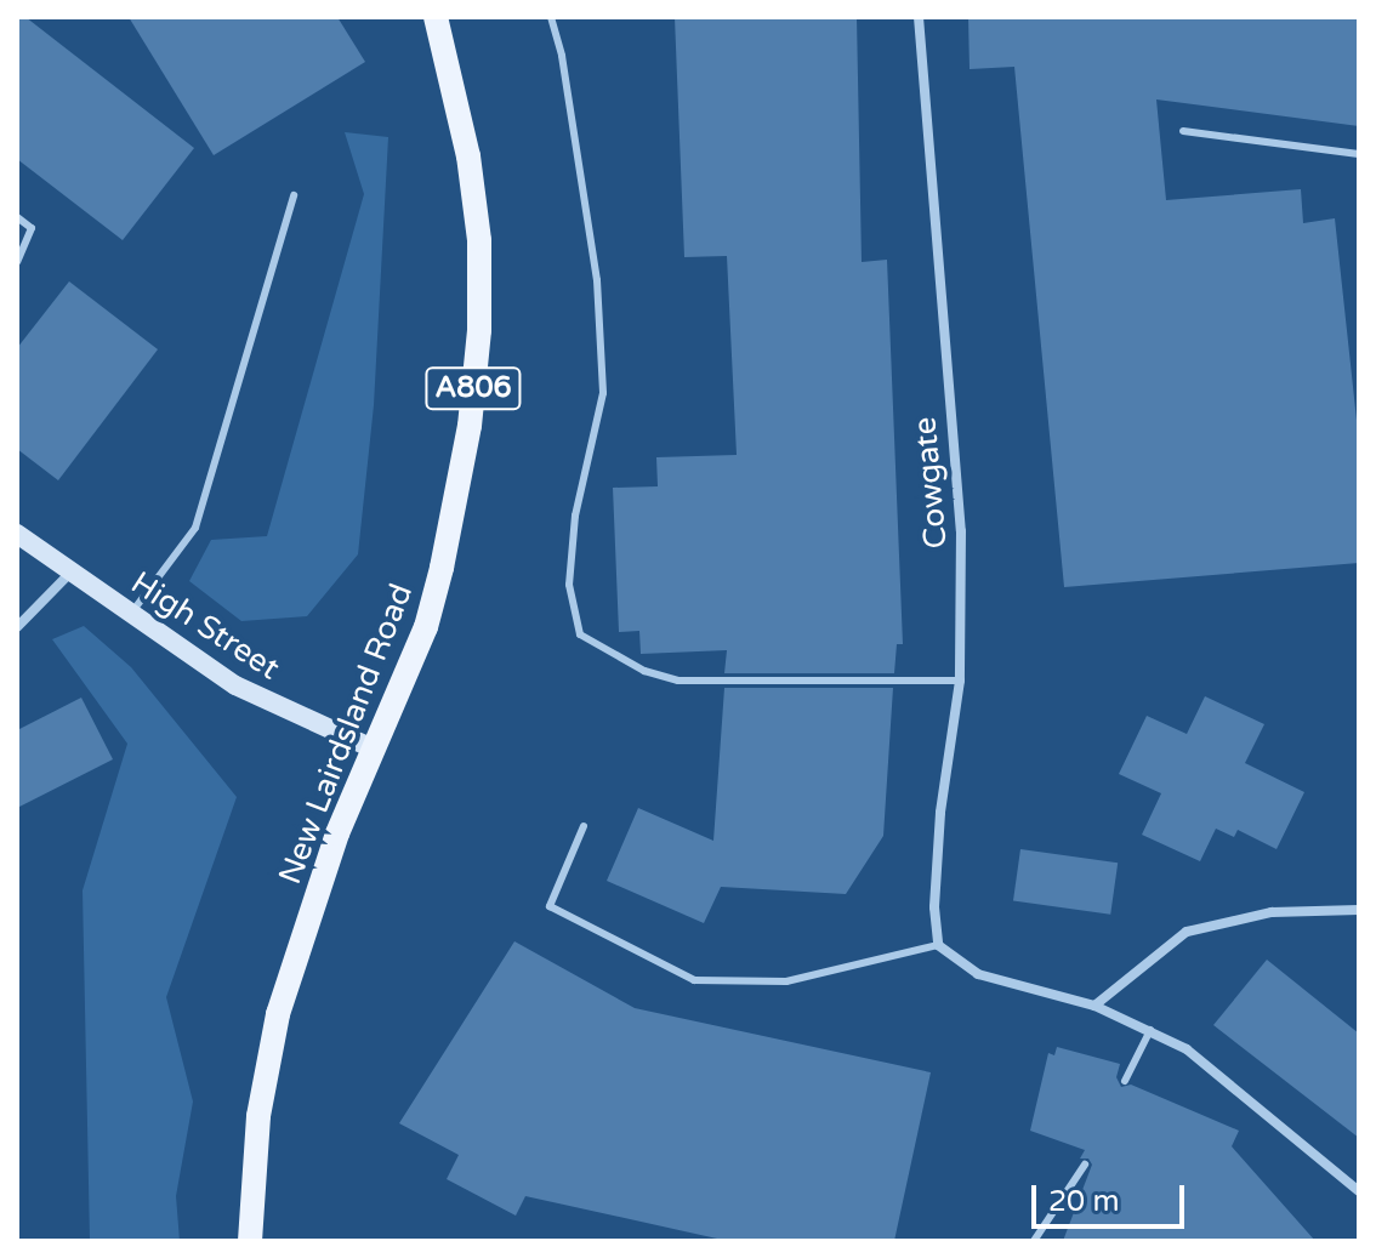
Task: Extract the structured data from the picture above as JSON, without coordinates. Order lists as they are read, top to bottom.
{
  "streets": {
    "main road": ["A806", "New Lairdsland Road"],
    "street": ["Cowgate", "High Street"]
  },
  "crossings": [
    ["High Street", "New Lairdsland Road"]
  ],
  "scale_bar": "20 m"
}
